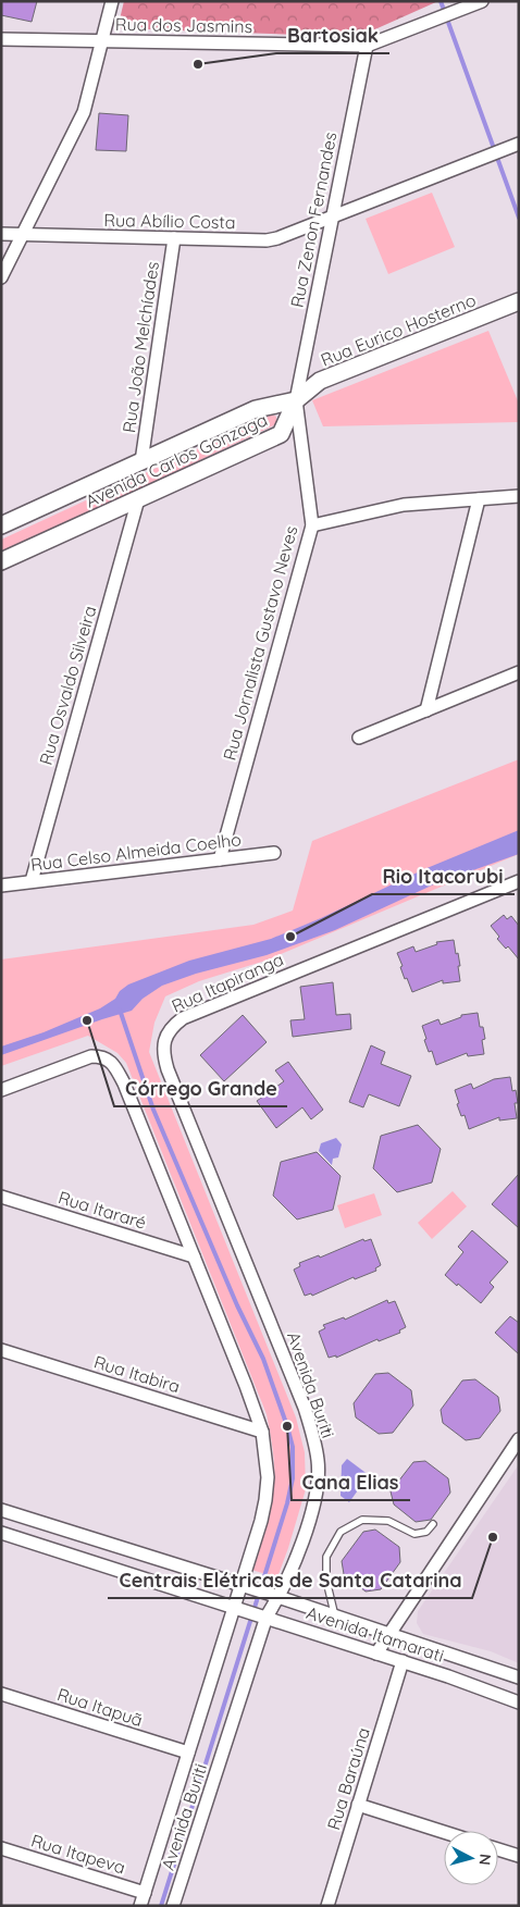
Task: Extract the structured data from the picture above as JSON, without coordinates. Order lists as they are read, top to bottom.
{
  "streets": {
    "street": [
      "Rua dos Jasmins",
      "Rua Zenon Fernandes",
      "Rua Abílio Costa",
      "Rua Eurico Hosterno",
      "Rua João Melchíades",
      "Avenida Carlos Gonzaga",
      "Rua Jornalista Gustavo Neves",
      "Rua Osvaldo Silveira",
      "Rua Celso Almeida Coelho",
      "Rua Itapiranga",
      "Rua Itararé",
      "Rua Itabira",
      "Avenida Buriti",
      "Avenida Itamarati",
      "Rua Itapuã",
      "Rua Baraúna",
      "Rua Itapeva"
    ]
  },
  "crossings": [
    ["Rua dos Jasmins", "Rua Zenon Fernandes"],
    ["Rua Zenon Fernandes", "Rua Abílio Costa"],
    ["Rua Zenon Fernandes", "Rua Eurico Hosterno"],
    ["Rua Zenon Fernandes", "Avenida Carlos Gonzaga"],
    ["Rua Zenon Fernandes", "Rua Jornalista Gustavo Neves"],
    ["Rua Abílio Costa", "Rua João Melchíades"],
    ["Rua Eurico Hosterno", "Avenida Carlos Gonzaga"],
    ["Rua Eurico Hosterno", "Rua Jornalista Gustavo Neves"],
    ["Rua João Melchíades", "Avenida Carlos Gonzaga"],
    ["Avenida Carlos Gonzaga", "Rua Jornalista Gustavo Neves"],
    ["Avenida Carlos Gonzaga", "Rua Osvaldo Silveira"],
    ["Rua Jornalista Gustavo Neves", "Rua Celso Almeida Coelho"],
    ["Rua Osvaldo Silveira", "Rua Celso Almeida Coelho"],
    ["Rua Itapiranga", "Avenida Buriti"],
    ["Rua Itararé", "Avenida Buriti"],
    ["Rua Itabira", "Avenida Buriti"],
    ["Avenida Buriti", "Avenida Itamarati"],
    ["Avenida Buriti", "Rua Itapuã"],
    ["Avenida Buriti", "Rua Itapeva"],
    ["Avenida Itamarati", "Rua Baraúna"]
  ],
  "places": [
    "Bartosiak",
    "Rio Itacorubi",
    "Córrego Grande",
    "Cana Elias",
    "Centrais Elétricas de Santa Catarina"
  ],
  "north": "right"
}
